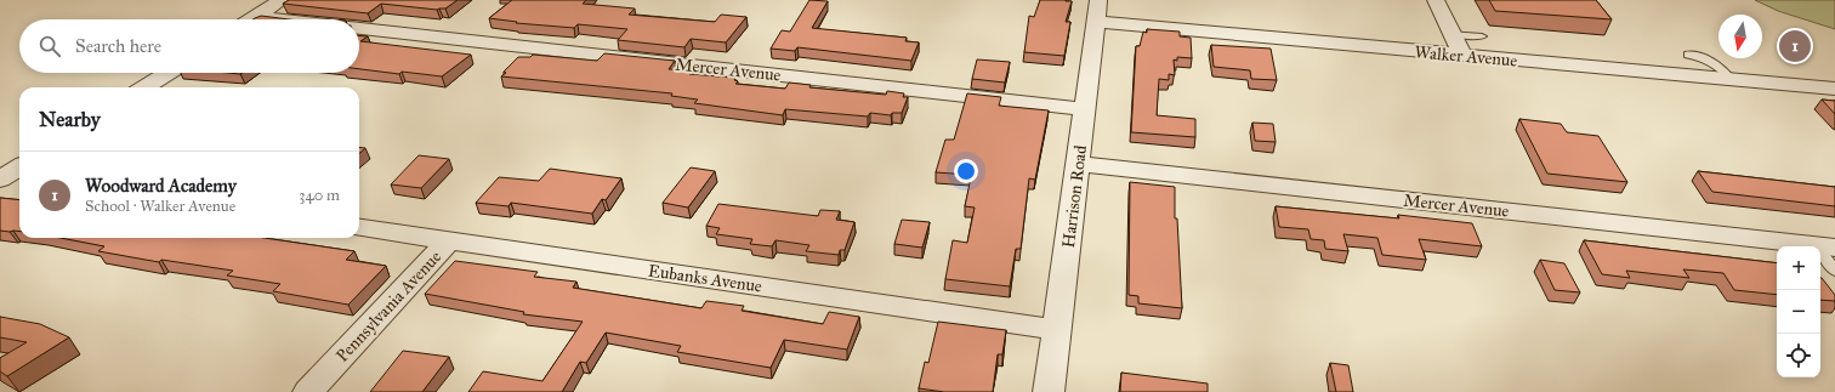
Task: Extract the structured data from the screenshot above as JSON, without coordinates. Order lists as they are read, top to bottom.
{
  "streets": {
    "street": [
      "Walker Avenue",
      "Mercer Avenue",
      "Harrison Road",
      "Eubanks Avenue",
      "Pennsylvania Avenue"
    ]
  },
  "crossings": [
    ["Walker Avenue", "Harrison Road"],
    ["Mercer Avenue", "Harrison Road"],
    ["Harrison Road", "Eubanks Avenue"],
    ["Eubanks Avenue", "Pennsylvania Avenue"]
  ],
  "north": "bottom",
  "page": {
    "search": "Search here",
    "pins": "1",
    "heading": "Nearby",
    "list": [
      {
        "mark": "1",
        "name": "Woodward Academy",
        "note": "School · Walker Avenue",
        "value": "340 m"
      }
    ],
    "map_buttons": ["+", "−"]
  }
}
